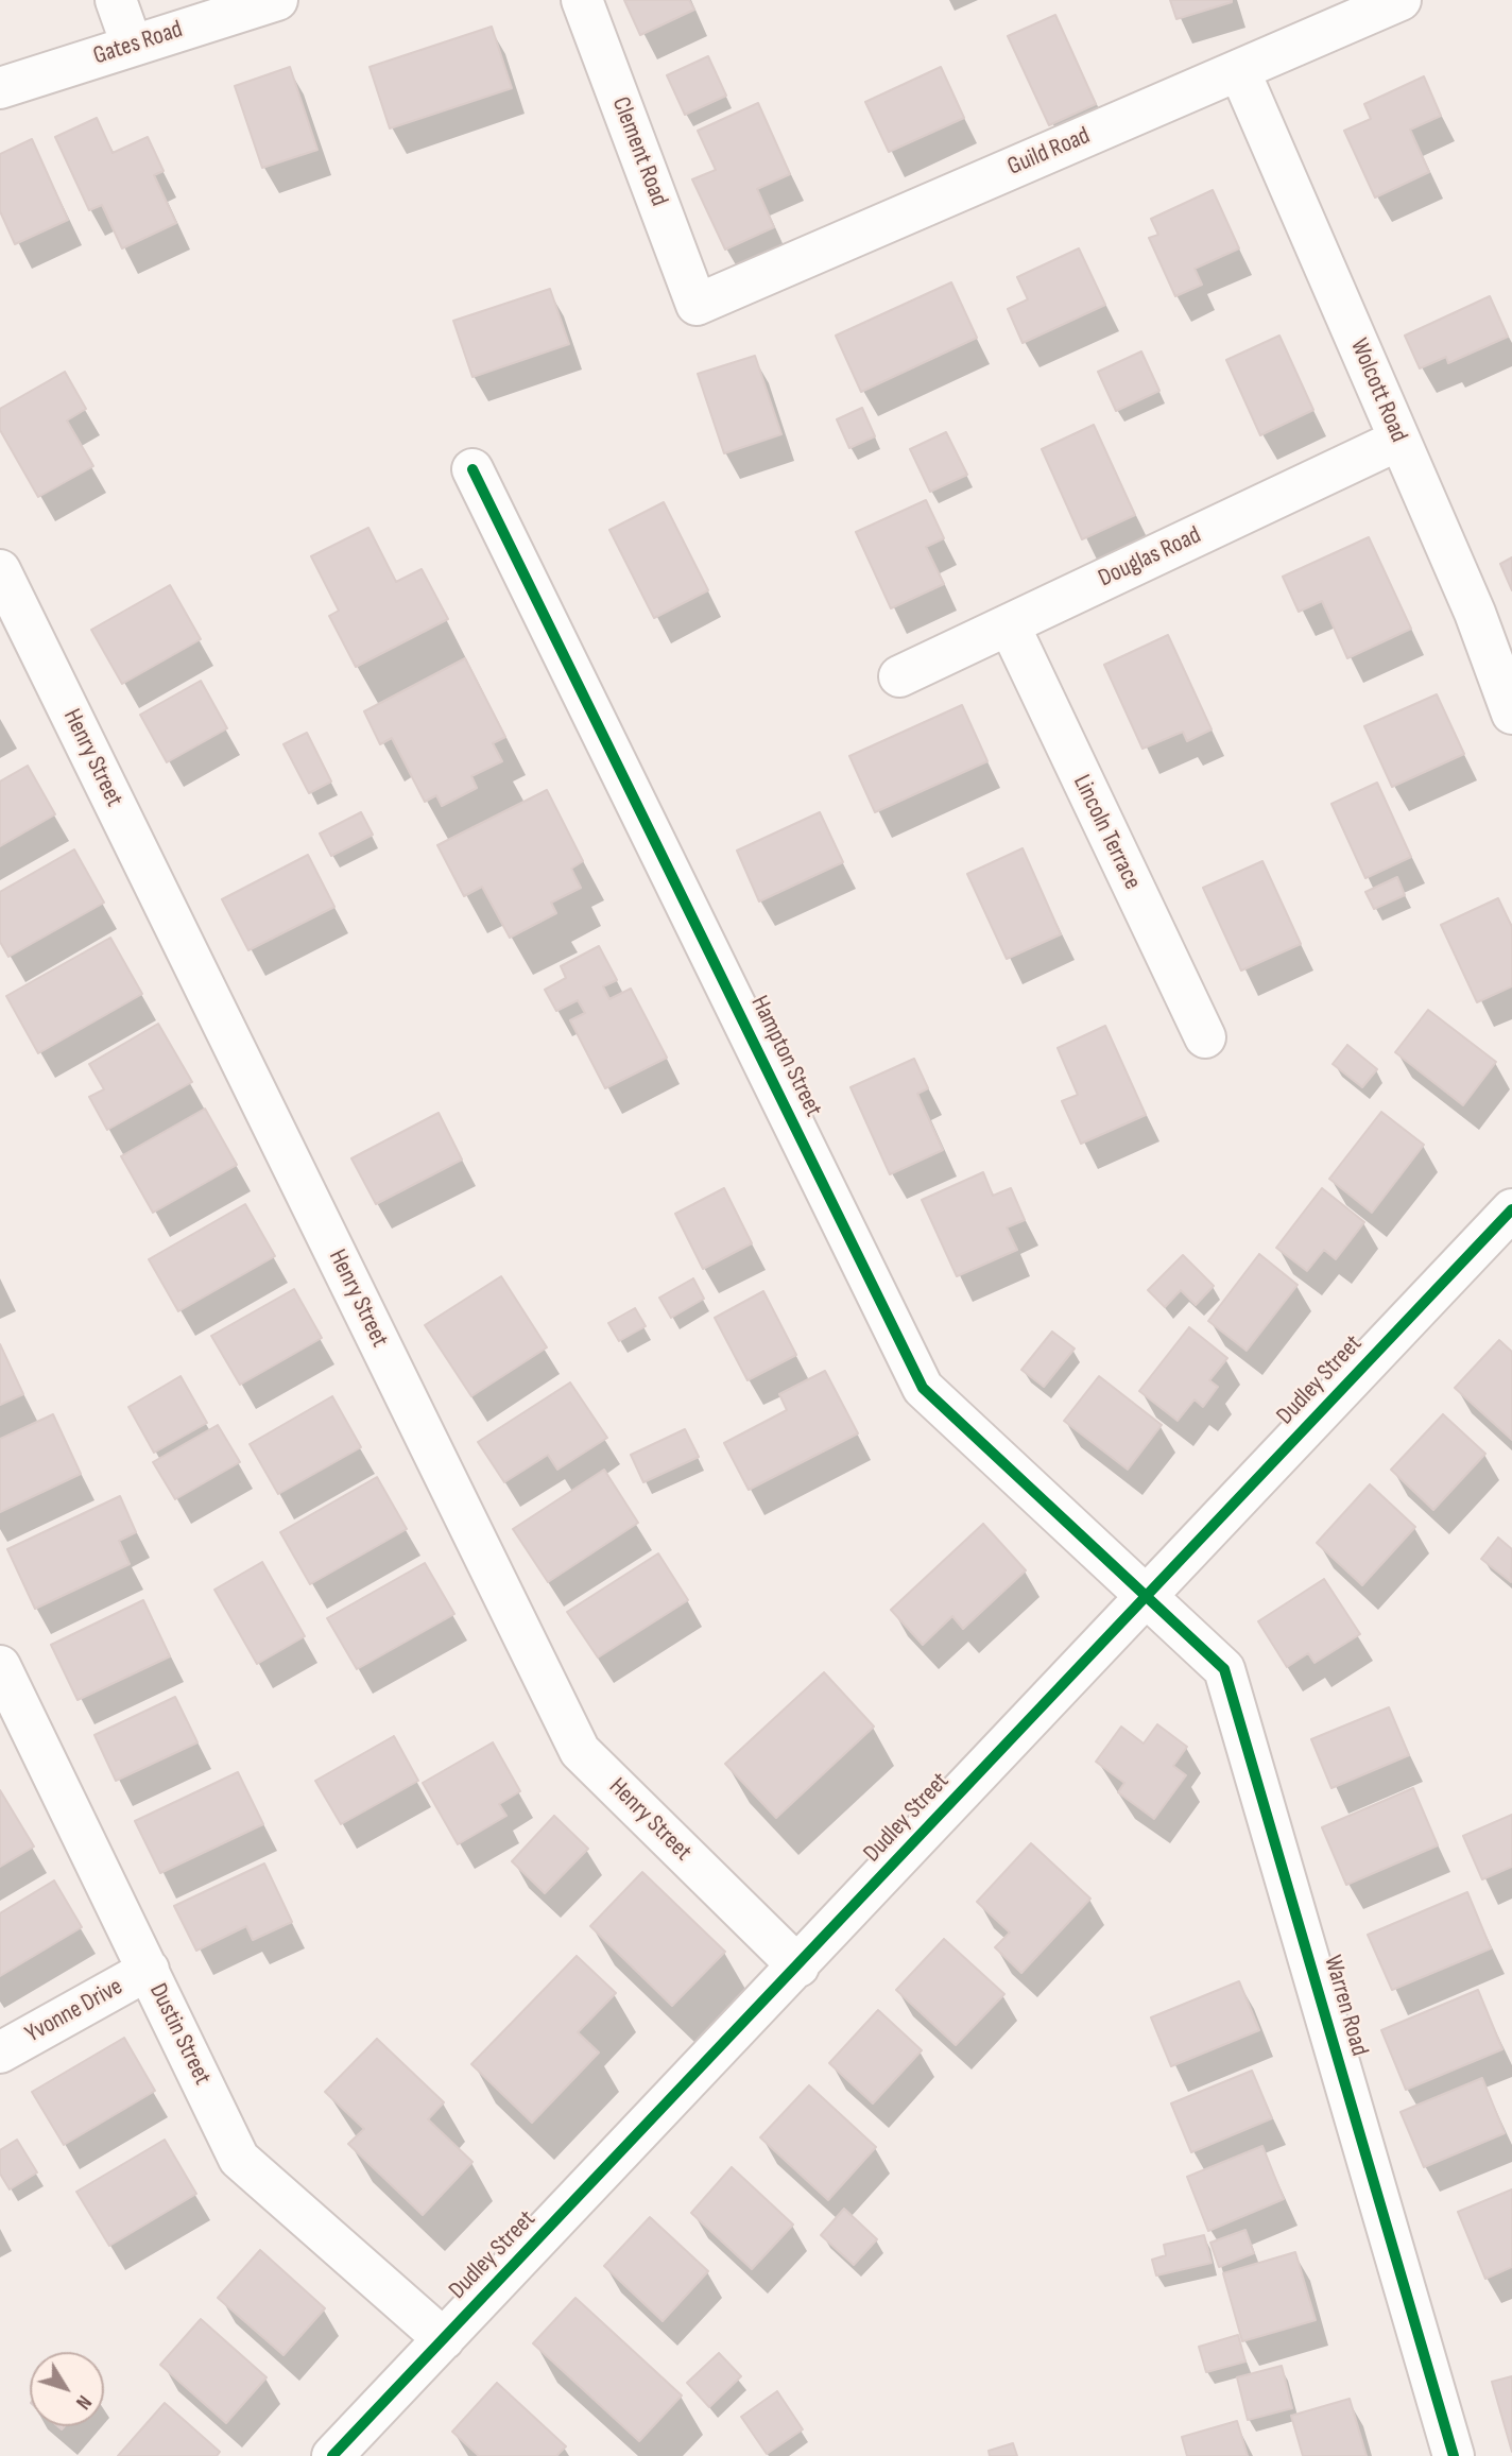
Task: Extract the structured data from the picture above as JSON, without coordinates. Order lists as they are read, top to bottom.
{
  "streets": {
    "street": [
      "Gates Road",
      "Clement Road",
      "Guild Road",
      "Wolcott Road",
      "Douglas Road",
      "Henry Street",
      "Lincoln Terrace",
      "Hampton Street",
      "Dudley Street",
      "Warren Road",
      "Yvonne Drive",
      "Dustin Street"
    ]
  },
  "crossings": [
    ["Clement Road", "Guild Road"],
    ["Guild Road", "Wolcott Road"],
    ["Wolcott Road", "Douglas Road"],
    ["Douglas Road", "Lincoln Terrace"],
    ["Henry Street", "Dudley Street"],
    ["Hampton Street", "Dudley Street"],
    ["Hampton Street", "Warren Road"],
    ["Dudley Street", "Warren Road"],
    ["Dudley Street", "Dustin Street"],
    ["Yvonne Drive", "Dustin Street"]
  ],
  "north": "bottom right"
}
